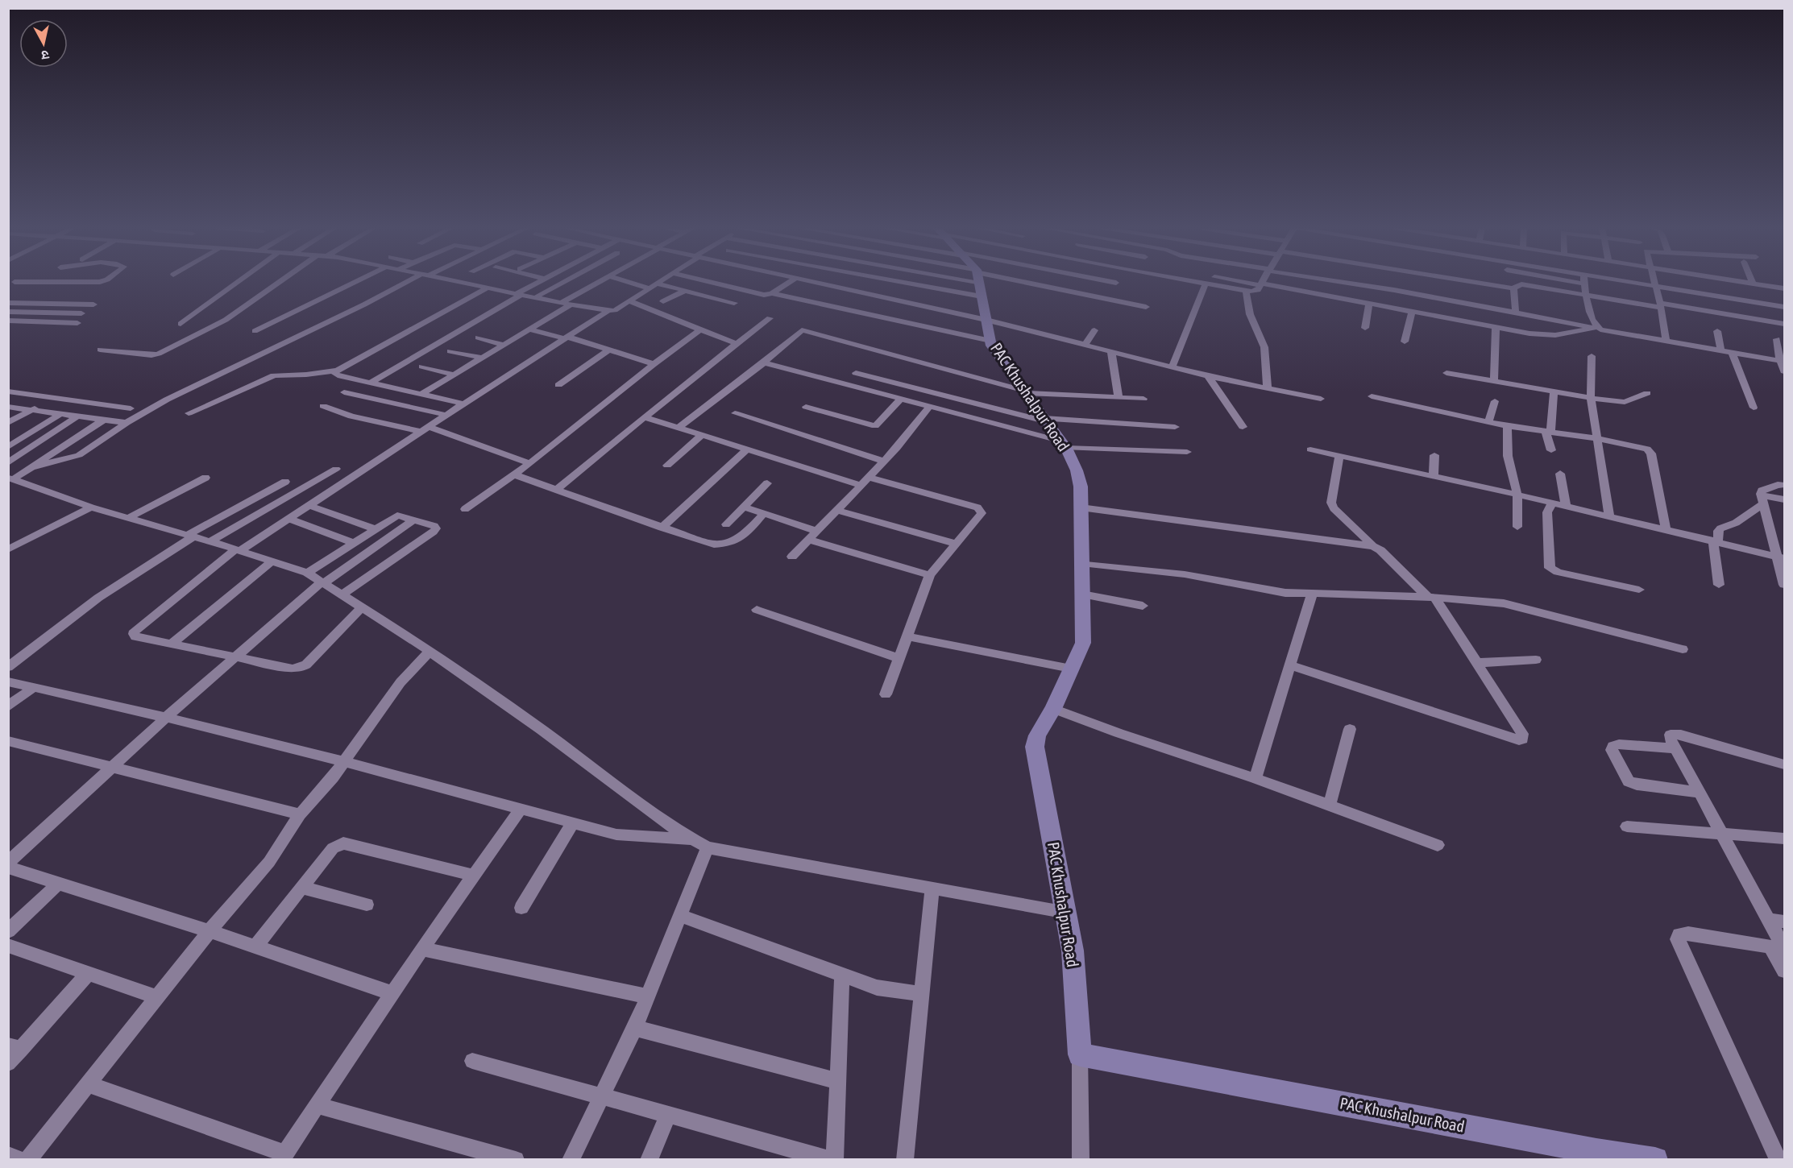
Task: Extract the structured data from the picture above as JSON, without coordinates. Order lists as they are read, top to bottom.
{
  "streets": {
    "main road": ["PAC Khushalpur Road"]
  },
  "north": "bottom"
}
